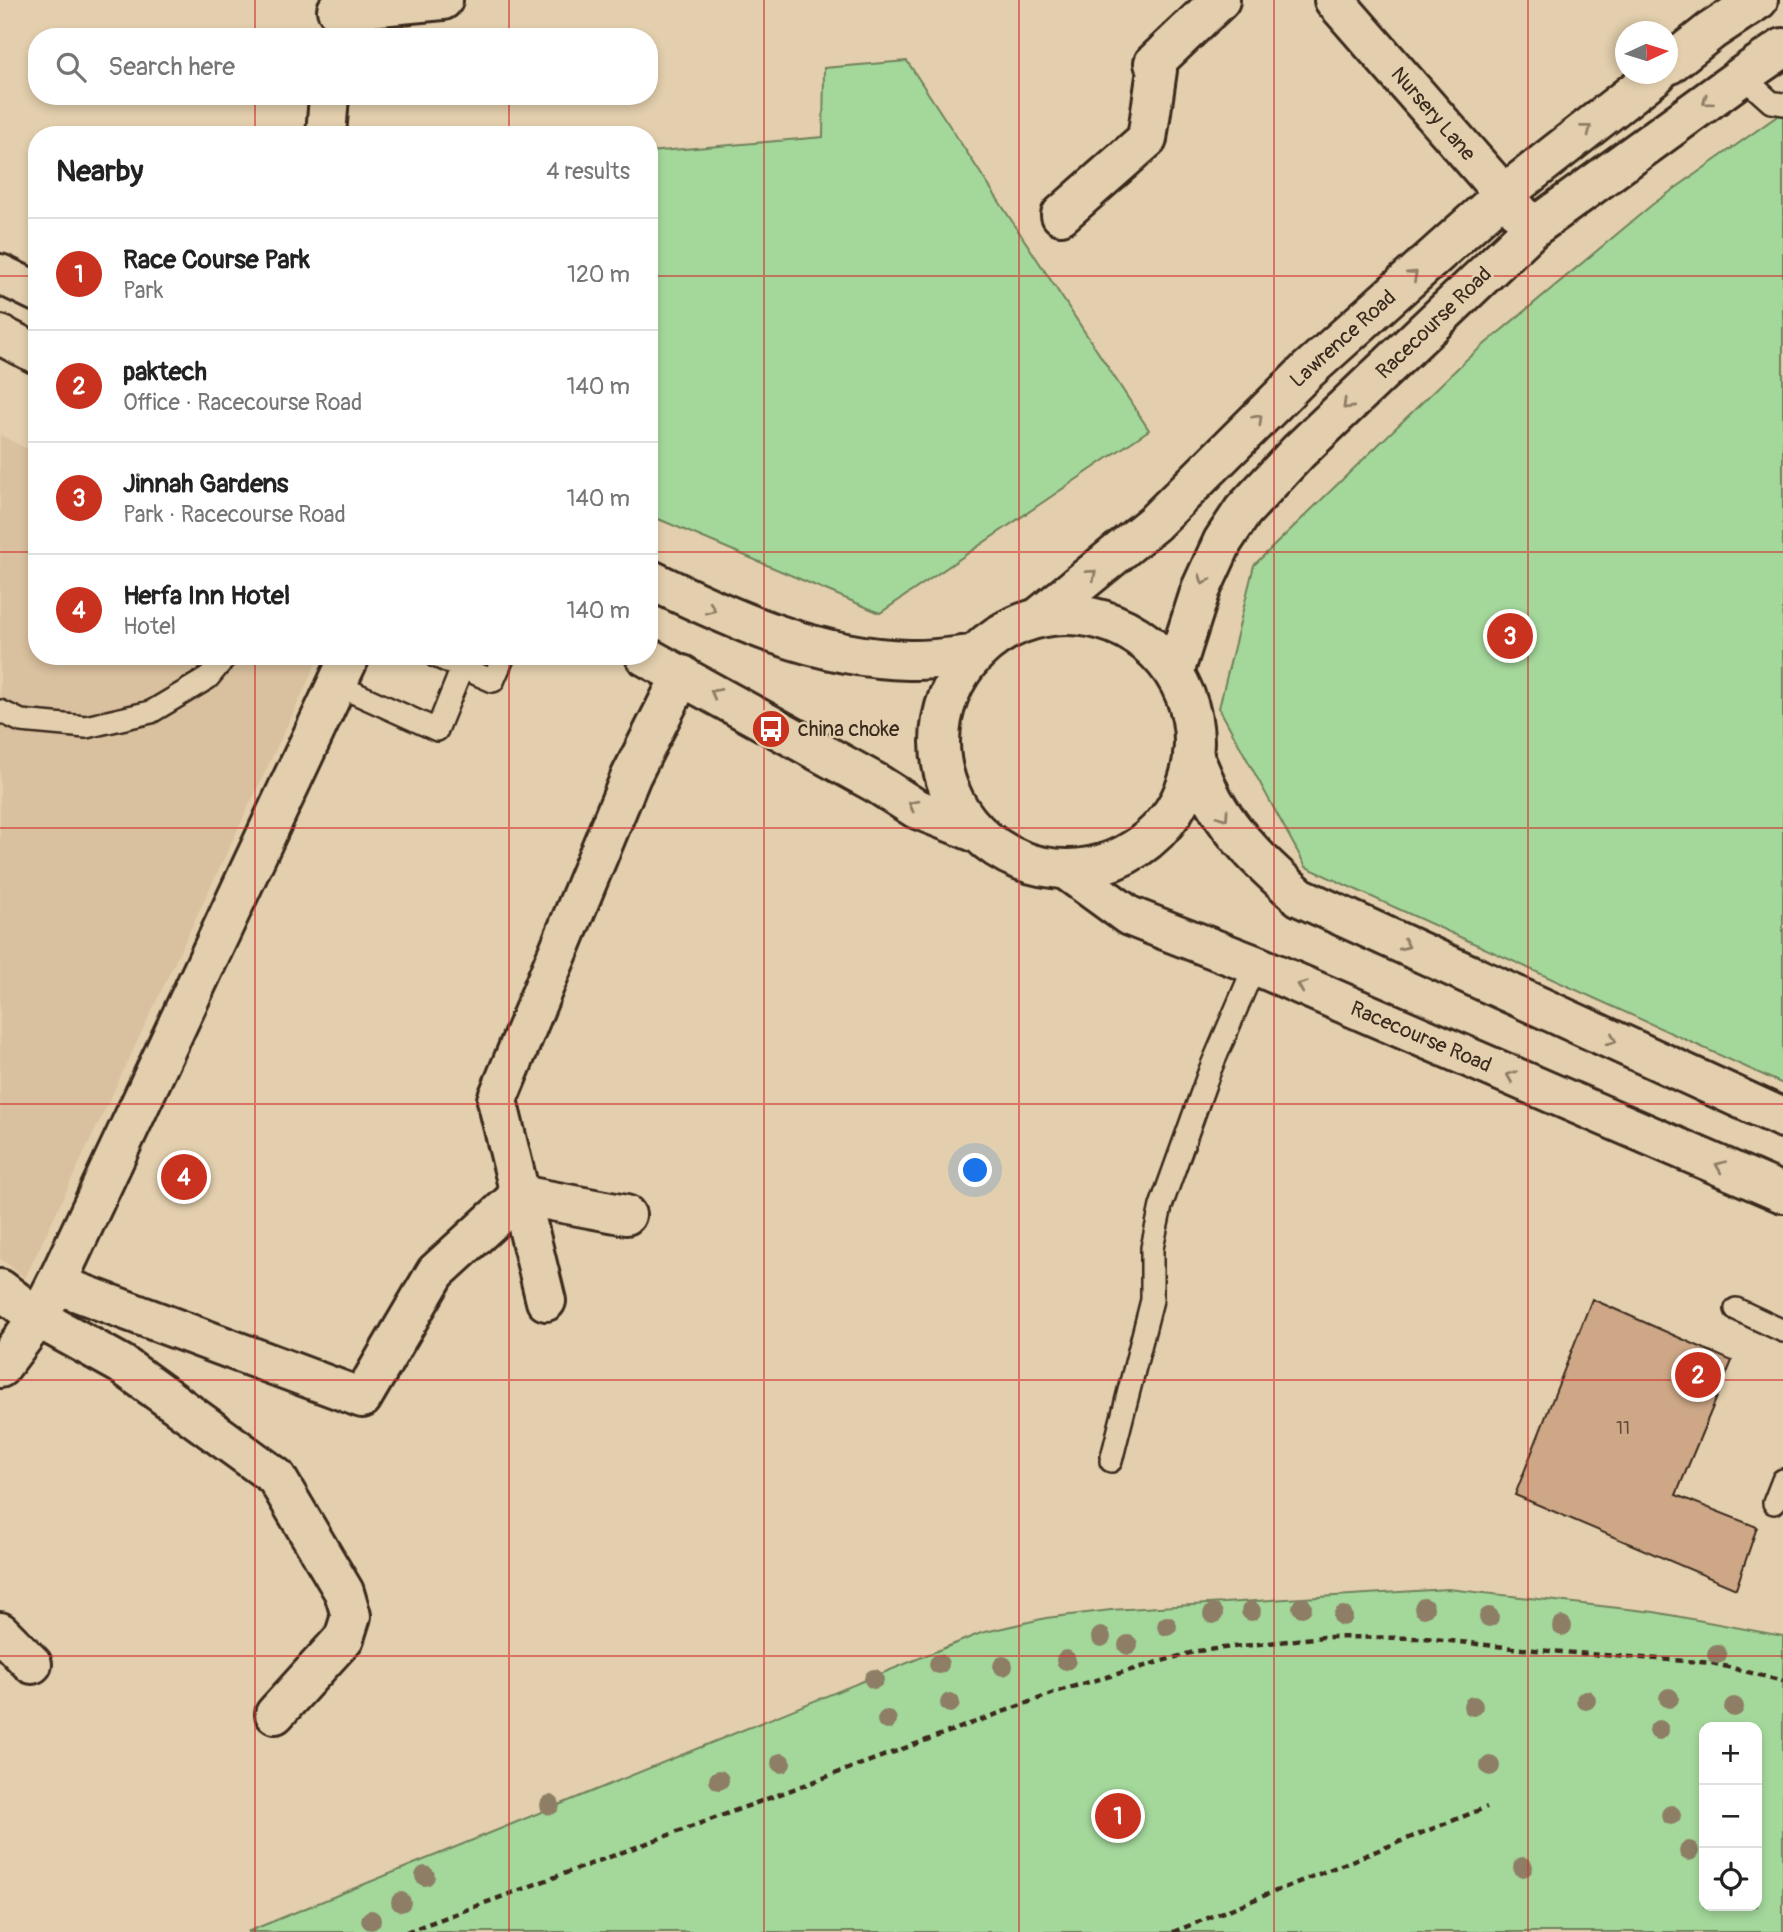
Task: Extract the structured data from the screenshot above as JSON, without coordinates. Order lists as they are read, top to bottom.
{
  "streets": {
    "main road": ["Nursery Lane", "Racecourse Road", "Lawrence Road"]
  },
  "crossings": [
    ["Nursery Lane", "Racecourse Road"],
    ["Nursery Lane", "Lawrence Road"]
  ],
  "one_way": ["Racecourse Road"],
  "places": {
    "bus stop": ["china choke"]
  },
  "house_numbers": ["11"],
  "north": "right",
  "page": {
    "search": "Search here",
    "heading": ["Nearby", "4 results"],
    "list": [
      {
        "mark": "1",
        "name": "Race Course Park",
        "note": "Park",
        "value": "120 m"
      },
      {
        "mark": "2",
        "name": "paktech",
        "note": "Office · Racecourse Road",
        "value": "140 m"
      },
      {
        "mark": "3",
        "name": "Jinnah Gardens",
        "note": "Park · Racecourse Road",
        "value": "140 m"
      },
      {
        "mark": "4",
        "name": "Herfa Inn Hotel",
        "note": "Hotel",
        "value": "140 m"
      }
    ],
    "pins": [
      "3",
      "4",
      "2",
      "1"
    ],
    "map_buttons": ["+", "−"]
  }
}
